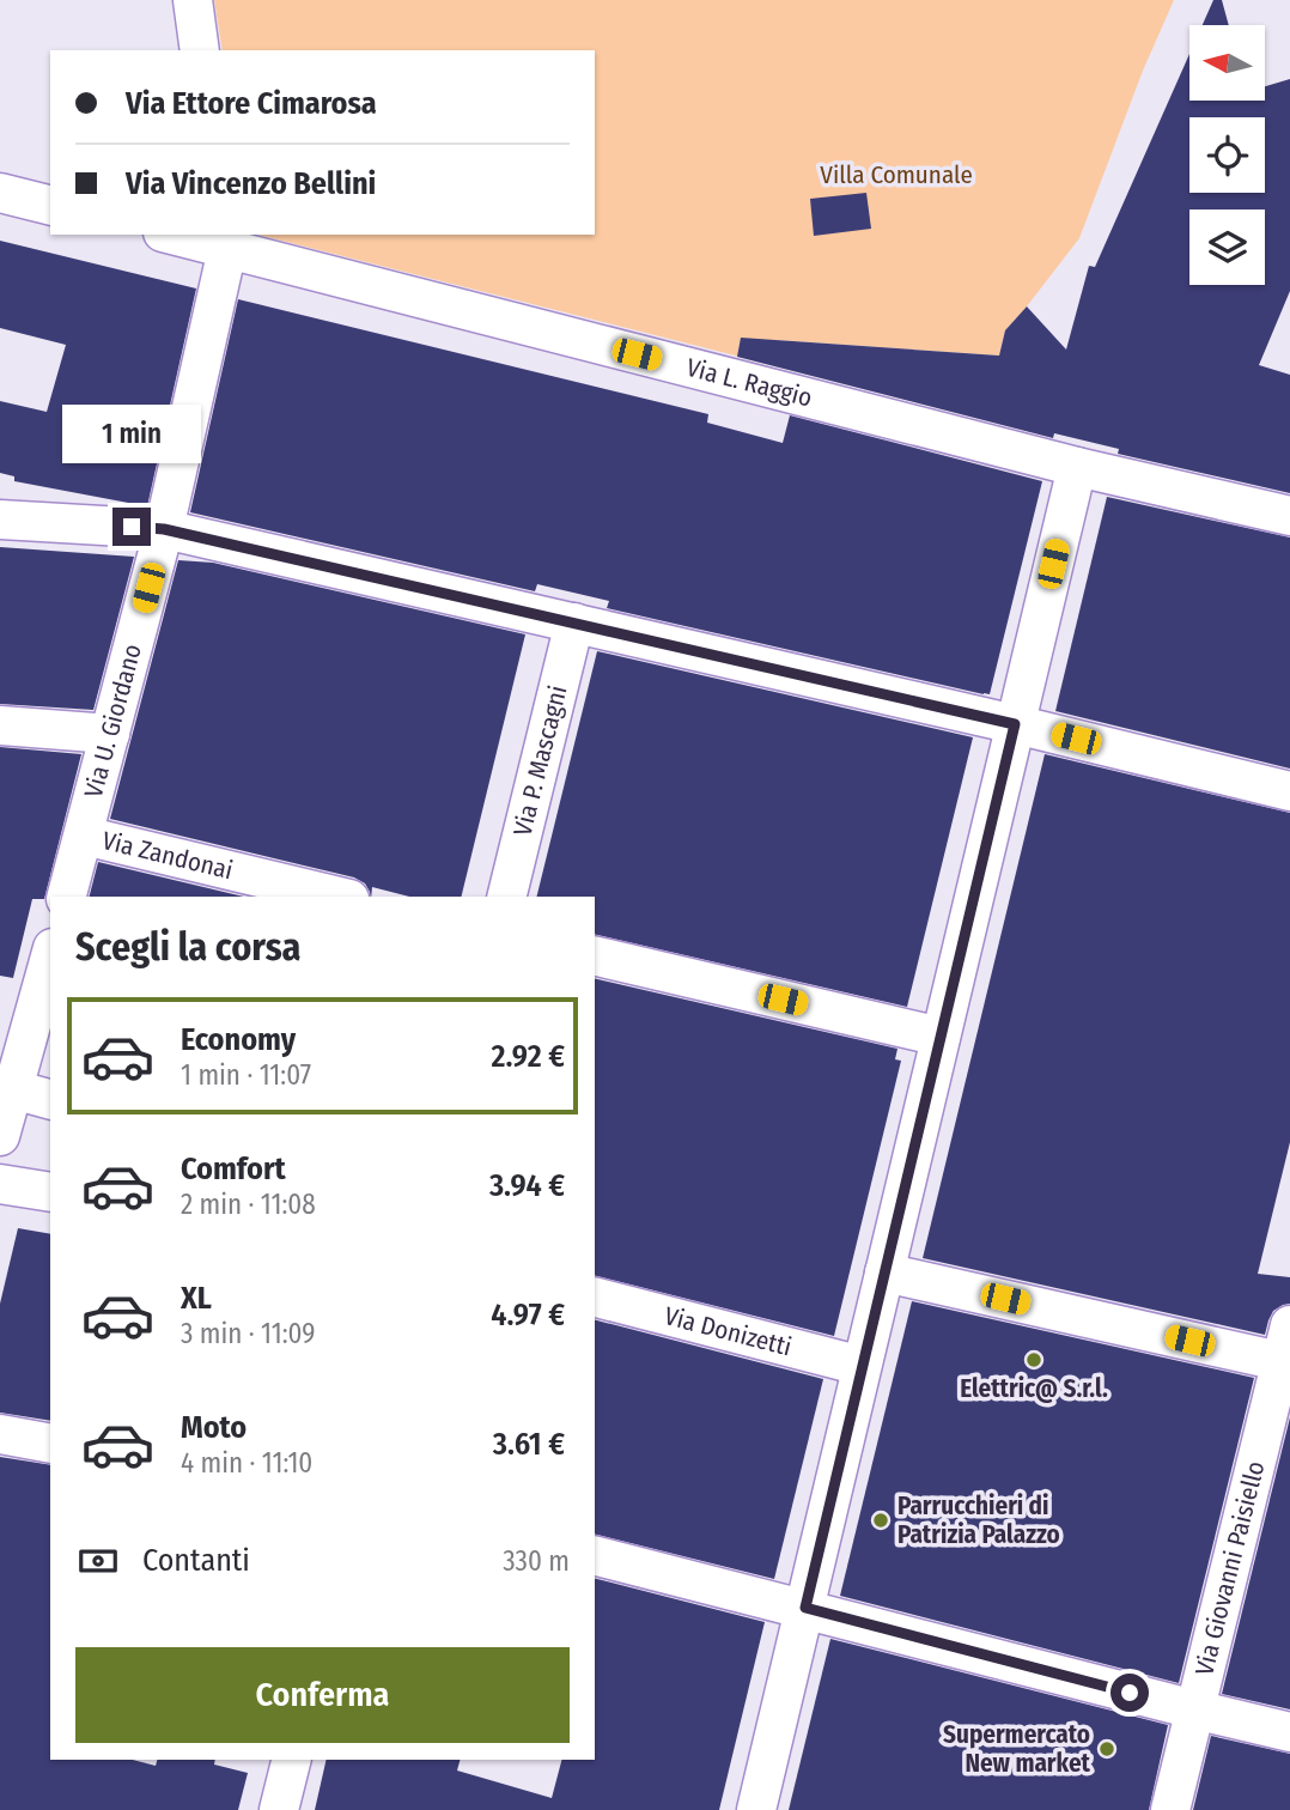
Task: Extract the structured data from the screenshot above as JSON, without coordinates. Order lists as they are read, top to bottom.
{
  "streets": {
    "street": [
      "Via L. Raggio",
      "Via U. Giordano",
      "Via P. Mascagni",
      "Via Zandonai",
      "Via Donizetti",
      "Via Giovanni Paisiello"
    ]
  },
  "crossings": [
    ["Via L. Raggio", "Via U. Giordano"],
    ["Via U. Giordano", "Via Zandonai"]
  ],
  "parks": ["Villa Comunale"],
  "places": ["Elettric@ S.r.l.", "Parrucchieri di Patrizia Palazzo", "Supermercato New market"],
  "north": "left",
  "page": {
    "banner": ["Via Ettore Cimarosa", "Via Vincenzo Bellini"],
    "bubble": "1 min",
    "heading": "Scegli la corsa",
    "list": [
      {
        "name": "Economy",
        "note": "1 min · 11:07",
        "value": "2.92 €"
      },
      {
        "name": "Comfort",
        "note": "2 min · 11:08",
        "value": "3.94 €"
      },
      {
        "name": "XL",
        "note": "3 min · 11:09",
        "value": "4.97 €"
      },
      {
        "name": "Moto",
        "note": "4 min · 11:10",
        "value": "3.61 €"
      }
    ],
    "pay": ["Contanti", "330 m"],
    "buttons": "Conferma"
  }
}
